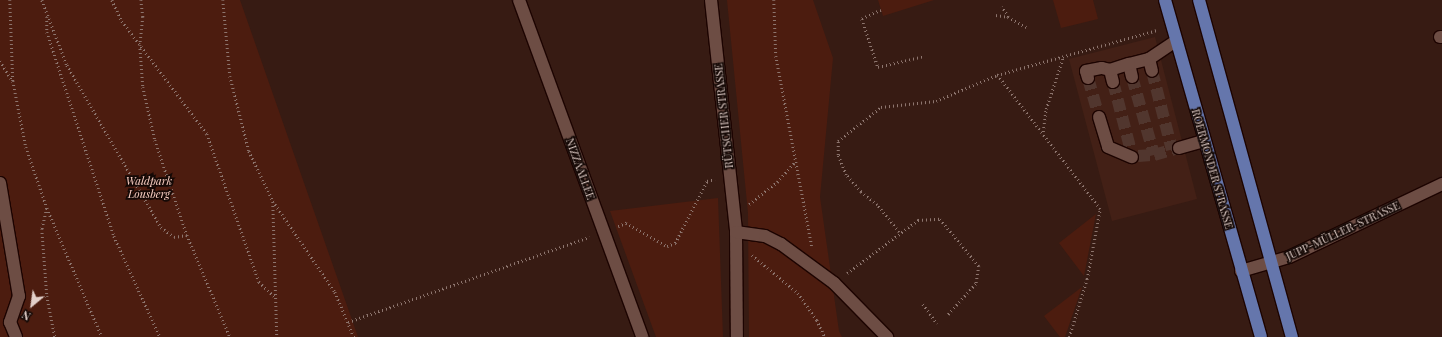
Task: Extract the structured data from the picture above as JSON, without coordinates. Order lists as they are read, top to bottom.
{
  "streets": {
    "main road": ["ROERMONDER STRASSE"],
    "street": ["RÜTSCHER STRASSE", "NIZZAALLEE", "JUPP-MÜLLER-STRASSE"]
  },
  "crossings": [
    ["ROERMONDER STRASSE", "JUPP-MÜLLER-STRASSE"]
  ],
  "parks": ["Waldpark Lousberg"],
  "north": "bottom left"
}
